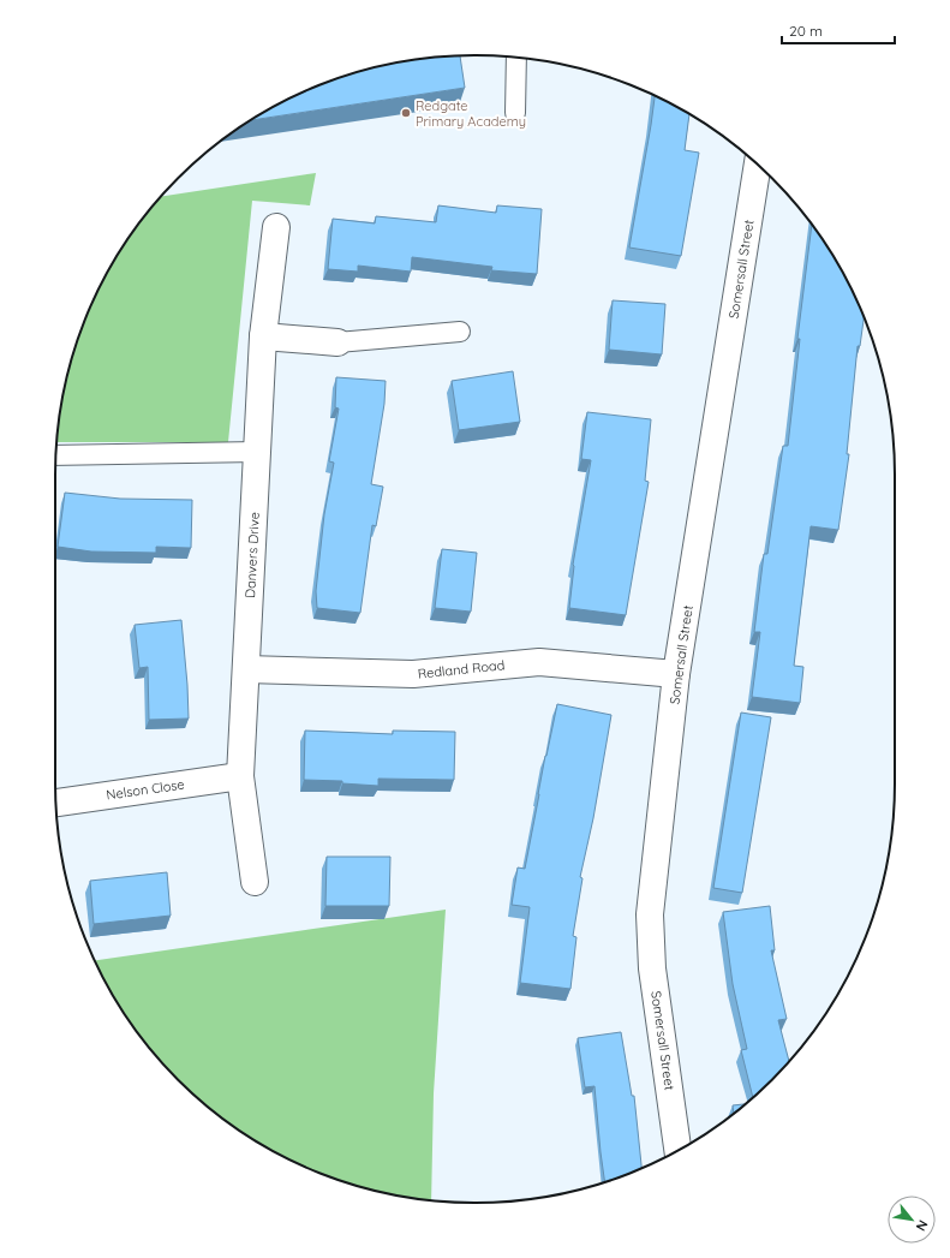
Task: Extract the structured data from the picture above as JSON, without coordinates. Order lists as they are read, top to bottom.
{
  "streets": {
    "street": [
      "Somersall Street",
      "Danvers Drive",
      "Redland Road",
      "Nelson Close"
    ]
  },
  "crossings": [
    ["Somersall Street", "Redland Road"],
    ["Danvers Drive", "Redland Road"],
    ["Danvers Drive", "Nelson Close"]
  ],
  "places": ["Redgate Primary Academy"],
  "scale_bar": "20 m",
  "north": "bottom right"
}
